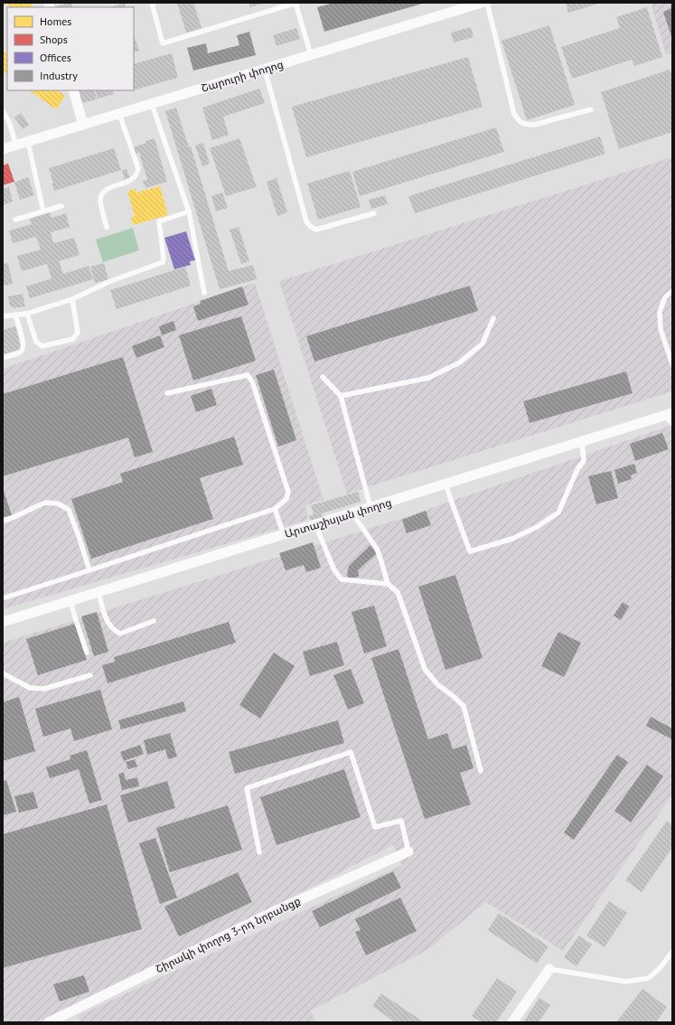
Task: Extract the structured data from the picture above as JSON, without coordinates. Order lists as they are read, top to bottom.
{
  "streets": {
    "street": ["Շարուրի փողոց", "Արտաշիսյան փողոց", "Շիրակի փողոց 3-րդ նրբանցք"]
  },
  "legend": [
    "Homes",
    "Shops",
    "Offices",
    "Industry"
  ]
}
